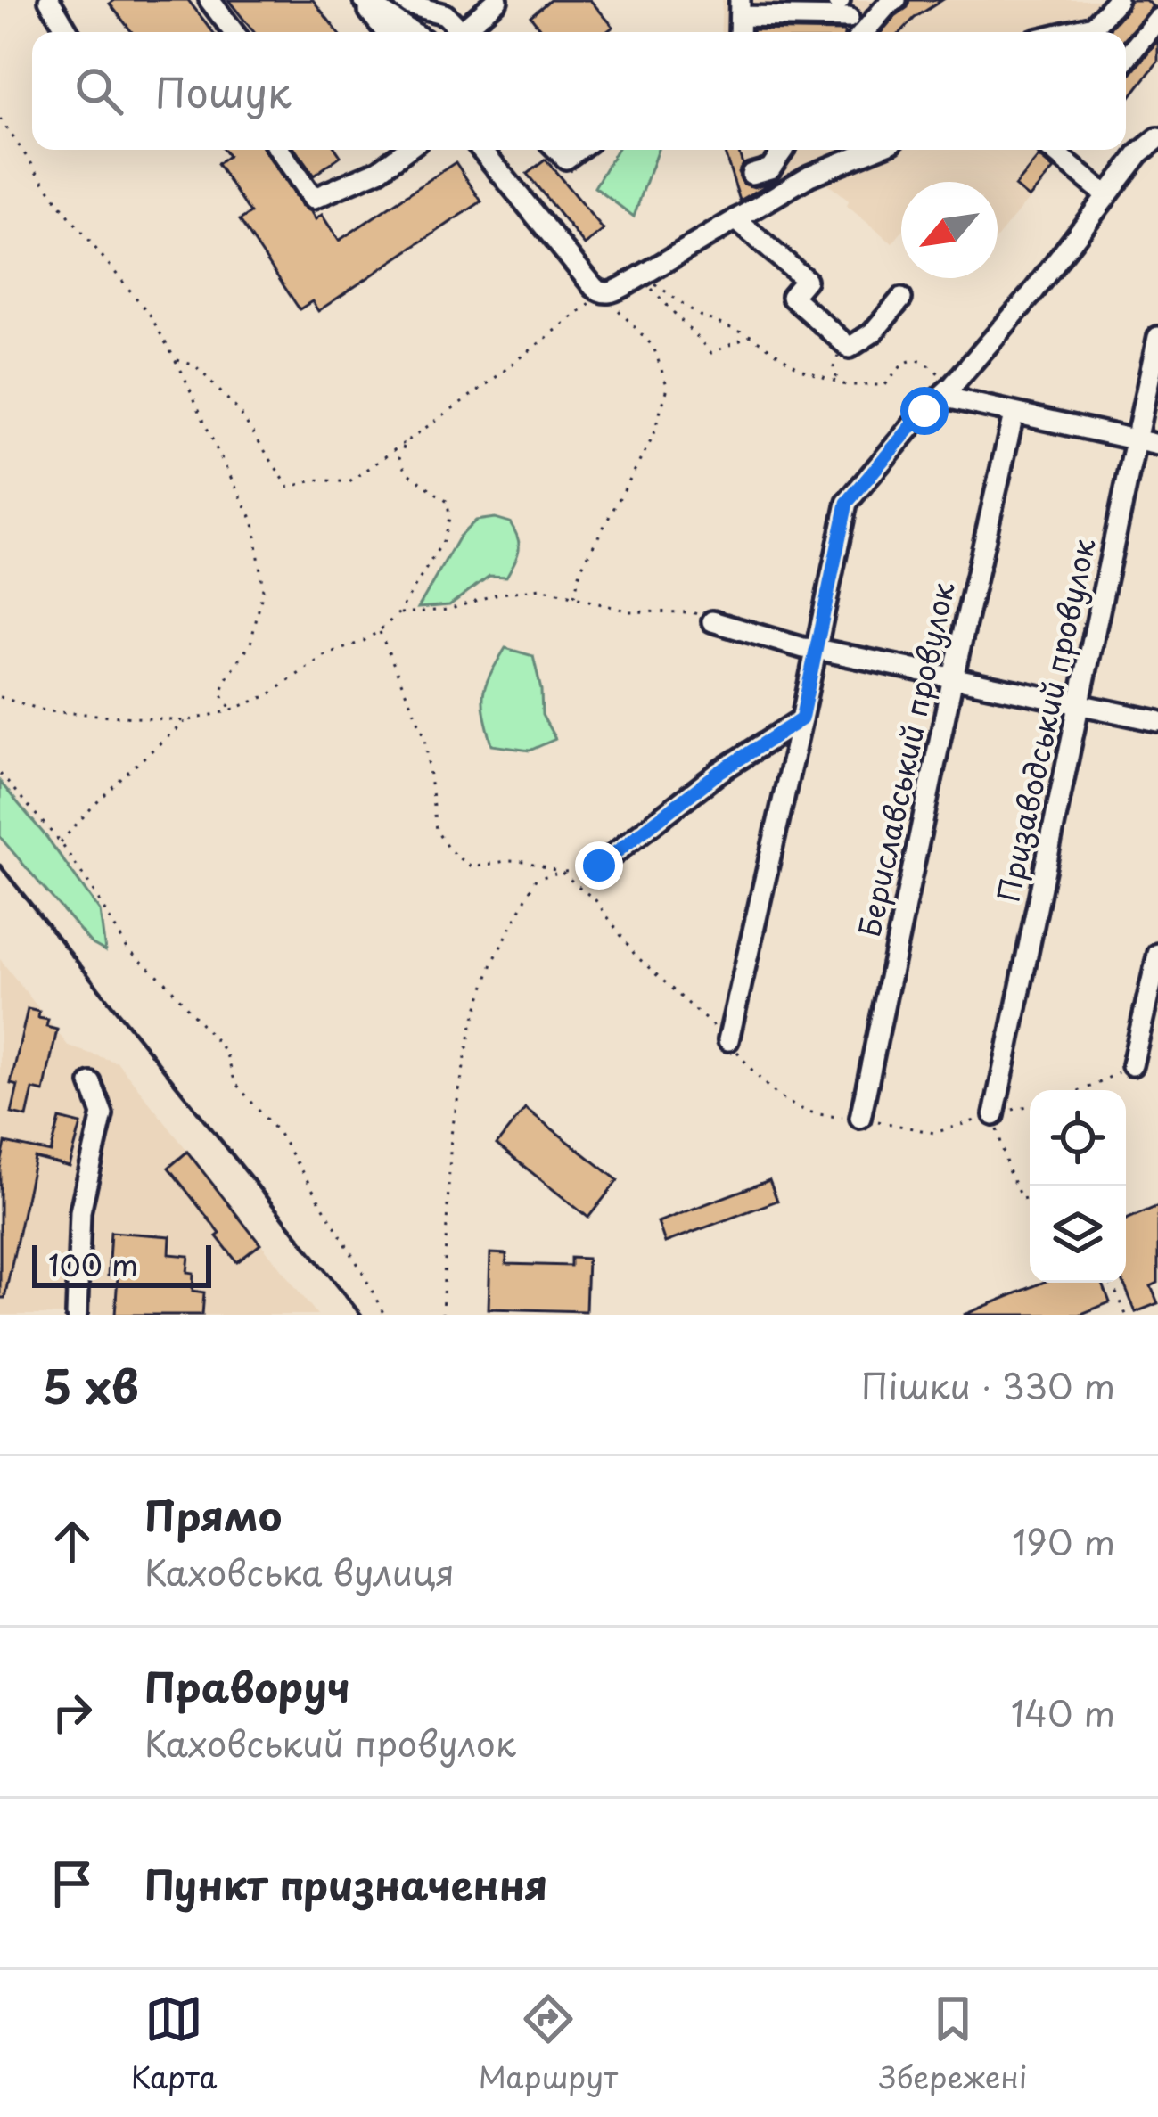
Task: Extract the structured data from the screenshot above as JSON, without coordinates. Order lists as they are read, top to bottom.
{
  "streets": {
    "street": ["Призаводський провулок", "Бериславський провулок"]
  },
  "scale_bar": "100 m",
  "north": "bottom left",
  "page": {
    "search": "Пошук",
    "scale": "100 m",
    "heading": ["5 хв", "Пішки · 330 m"],
    "list": [
      ["Прямо", "Каховська вулиця", "190 m"],
      ["Праворуч", "Каховський провулок", "140 m"],
      "Пункт призначення"
    ],
    "nav": ["Карта", "Маршрут", "Збережені"]
  }
}
